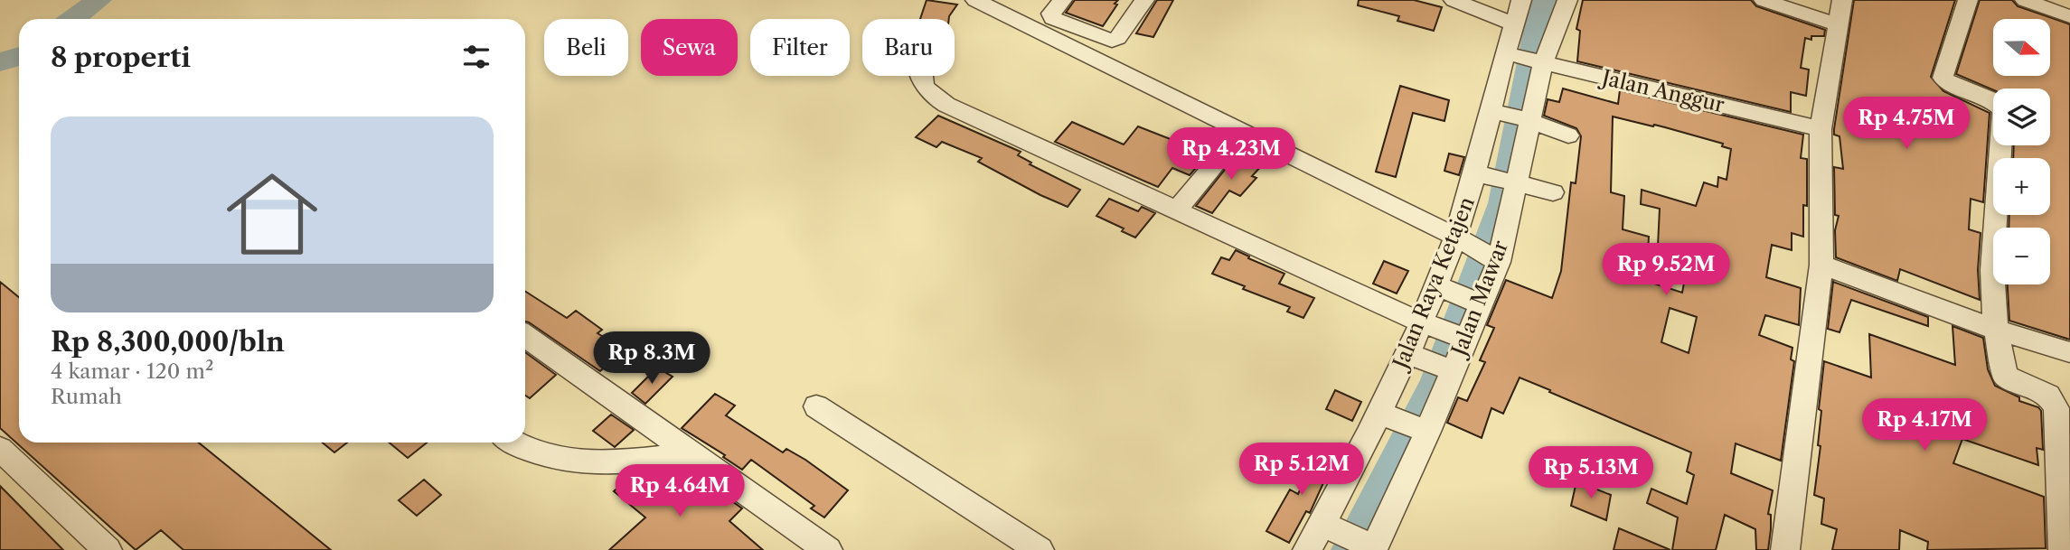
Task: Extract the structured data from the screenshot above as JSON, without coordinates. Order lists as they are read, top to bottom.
{
  "streets": {
    "street": ["Jalan Anggur", "Jalan Raya Ketajen", "Jalan Mawar"]
  },
  "crossings": [
    ["Jalan Anggur", "Jalan Raya Ketajen"],
    ["Jalan Anggur", "Jalan Mawar"],
    ["Jalan Raya Ketajen", "Jalan Mawar"]
  ],
  "north": "right",
  "page": {
    "map_buttons": ["+", "−"],
    "chip": [
      "Beli",
      "Sewa",
      "Filter",
      "Baru"
    ],
    "heading": "8 properti",
    "list": [
      {
        "name": "Rp 8,300,000/bln",
        "note": "4 kamar · 120 m² · Rumah"
      }
    ],
    "price": [
      "Rp 4.75M",
      "Rp 4.23M",
      "Rp 9.52M",
      "Rp 8.3M",
      "Rp 4.17M",
      "Rp 5.12M",
      "Rp 5.13M",
      "Rp 4.64M"
    ]
  }
}
